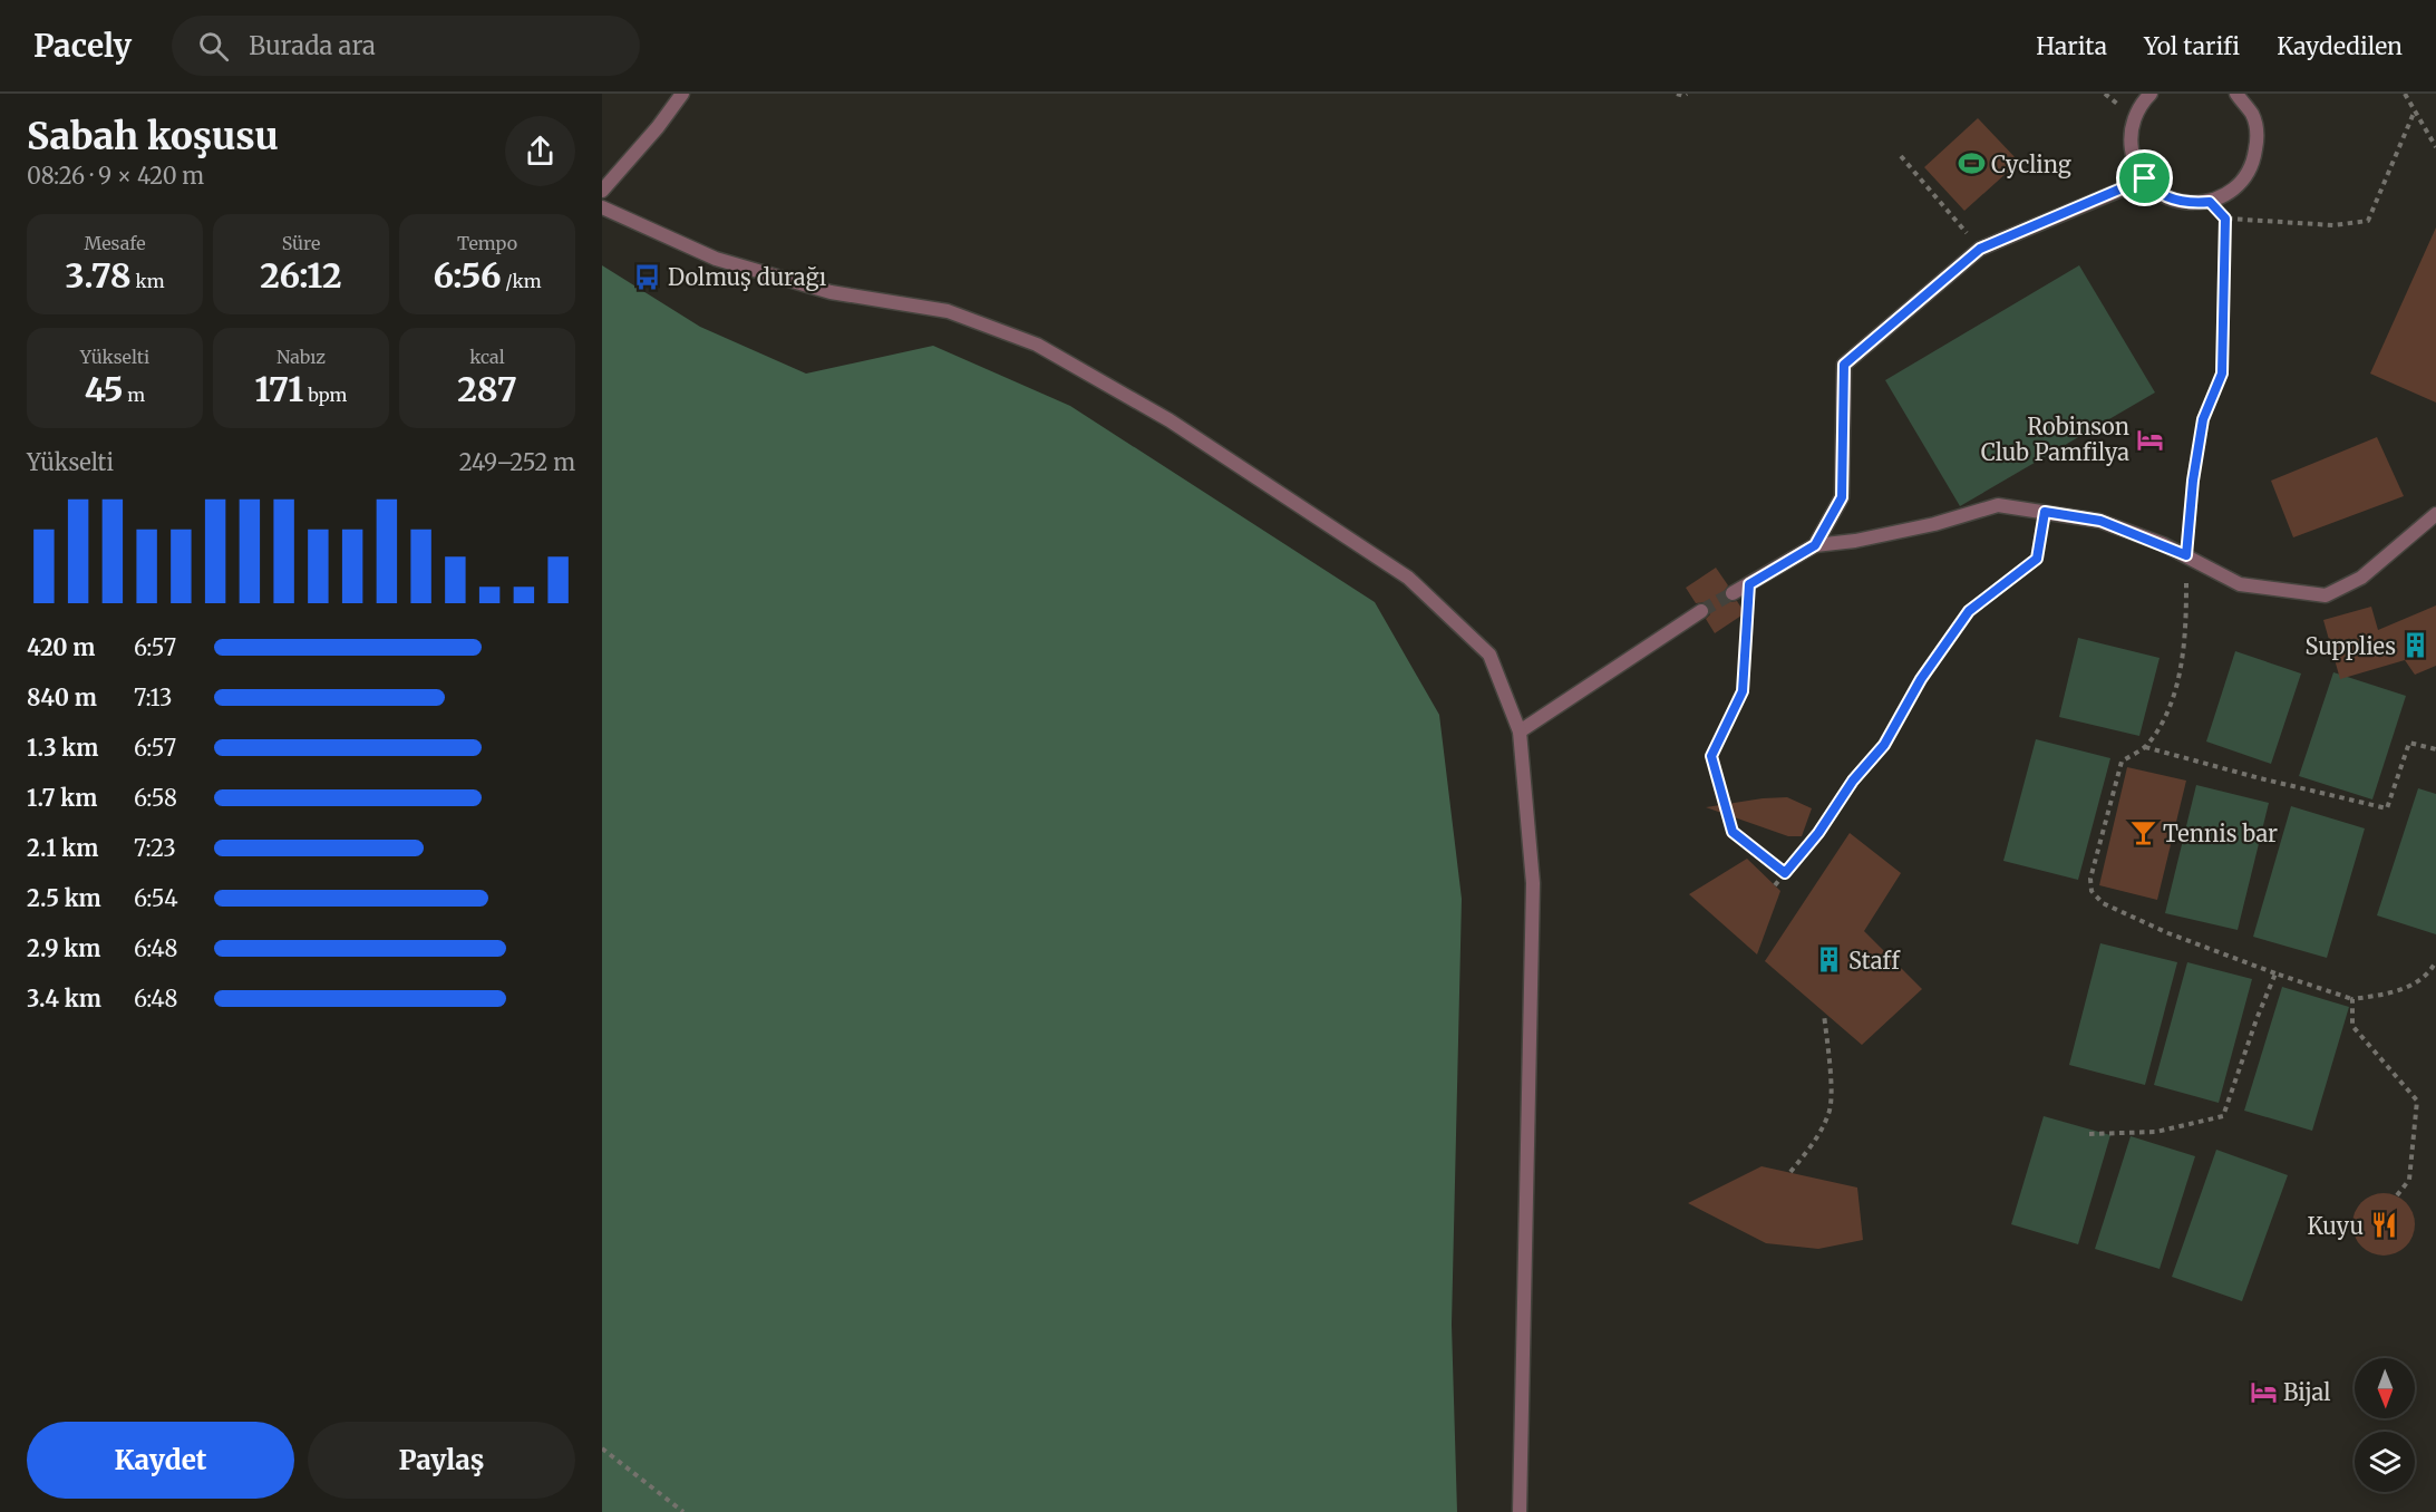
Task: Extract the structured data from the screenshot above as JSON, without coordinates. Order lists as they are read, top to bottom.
{
  "places": {
    "sports": ["Cycling"],
    "bus stop": ["Dolmuş durağı"],
    "hotel": ["Robinson Club Pamfilya", "Bijal"],
    "building": ["Supplies", "Staff"],
    "bar": ["Tennis bar"],
    "restaurant": ["Kuyu"]
  },
  "north": "bottom",
  "page": {
    "header": "Pacely",
    "search": "Burada ara",
    "nav": ["Harita", "Yol tarifi", "Kaydedilen"],
    "heading": ["Sabah koşusu", "08:26 · 9 × 420 m"],
    "stats": [
      ["Mesafe", "3.78 km"],
      ["Süre", "26:12"],
      ["Tempo", "6:56 /km"],
      ["Yükselti", "45 m"],
      ["Nabız", "171 bpm"],
      ["kcal", "287"]
    ],
    "chart": ["Yükselti", "249–252 m"],
    "list": [
      {
        "name": "420 m",
        "note": "6:57"
      },
      {
        "name": "840 m",
        "note": "7:13"
      },
      {
        "name": "1.3 km",
        "note": "6:57"
      },
      {
        "name": "1.7 km",
        "note": "6:58"
      },
      {
        "name": "2.1 km",
        "note": "7:23"
      },
      {
        "name": "2.5 km",
        "note": "6:54"
      },
      {
        "name": "2.9 km",
        "note": "6:48"
      },
      {
        "name": "3.4 km",
        "note": "6:48"
      }
    ],
    "buttons": ["Kaydet", "Paylaş"]
  }
}
